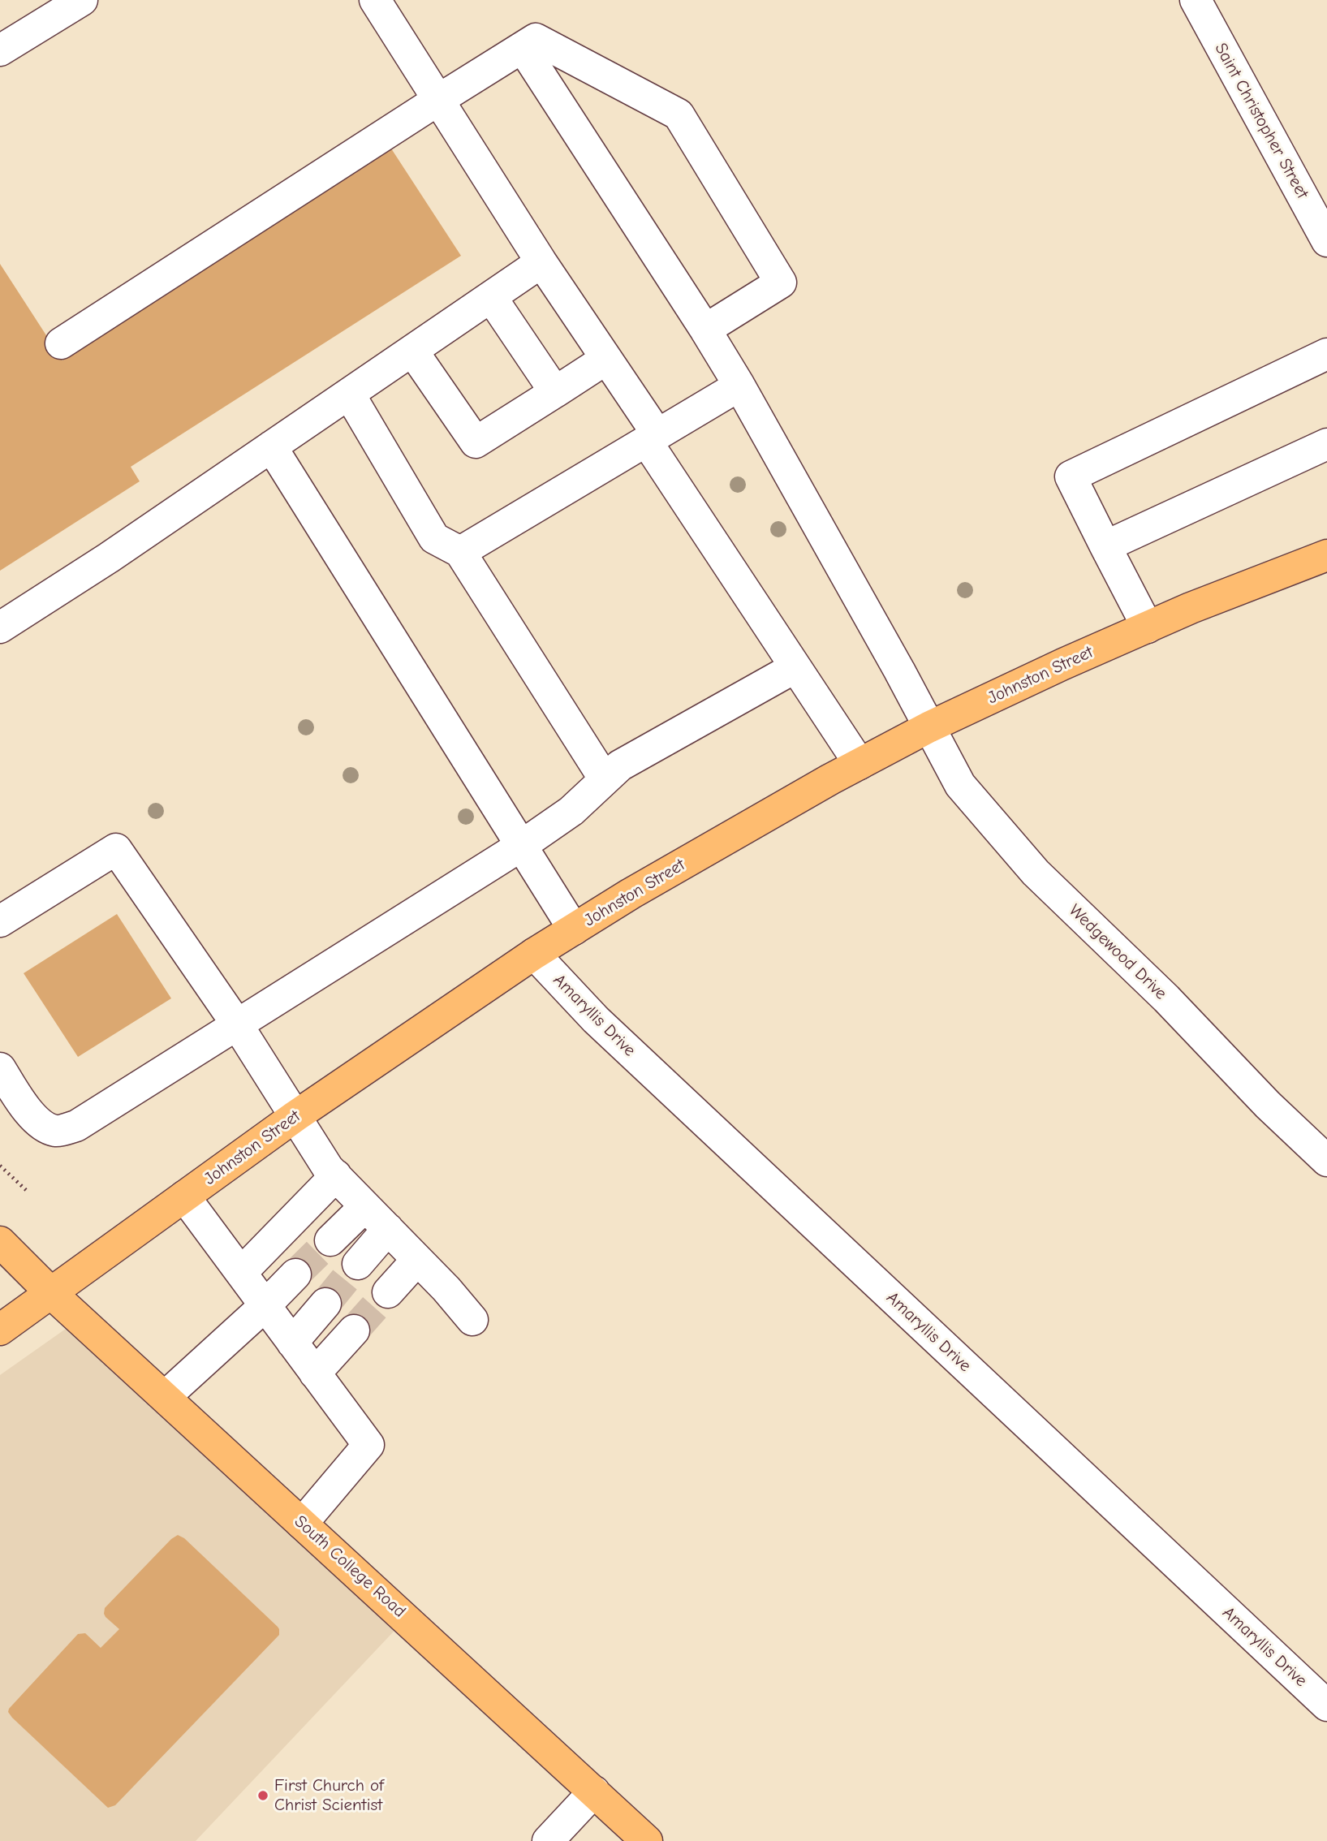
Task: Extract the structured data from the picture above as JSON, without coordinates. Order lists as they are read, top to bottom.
{
  "streets": {
    "main road": ["Johnston Street", "South College Road"],
    "street": ["Saint Christopher Street", "Wedgewood Drive", "Amaryllis Drive"]
  },
  "crossings": [
    ["Johnston Street", "Wedgewood Drive"],
    ["Johnston Street", "Amaryllis Drive"],
    ["Johnston Street", "South College Road"]
  ],
  "places": ["First Church of Christ Scientist"]
}
